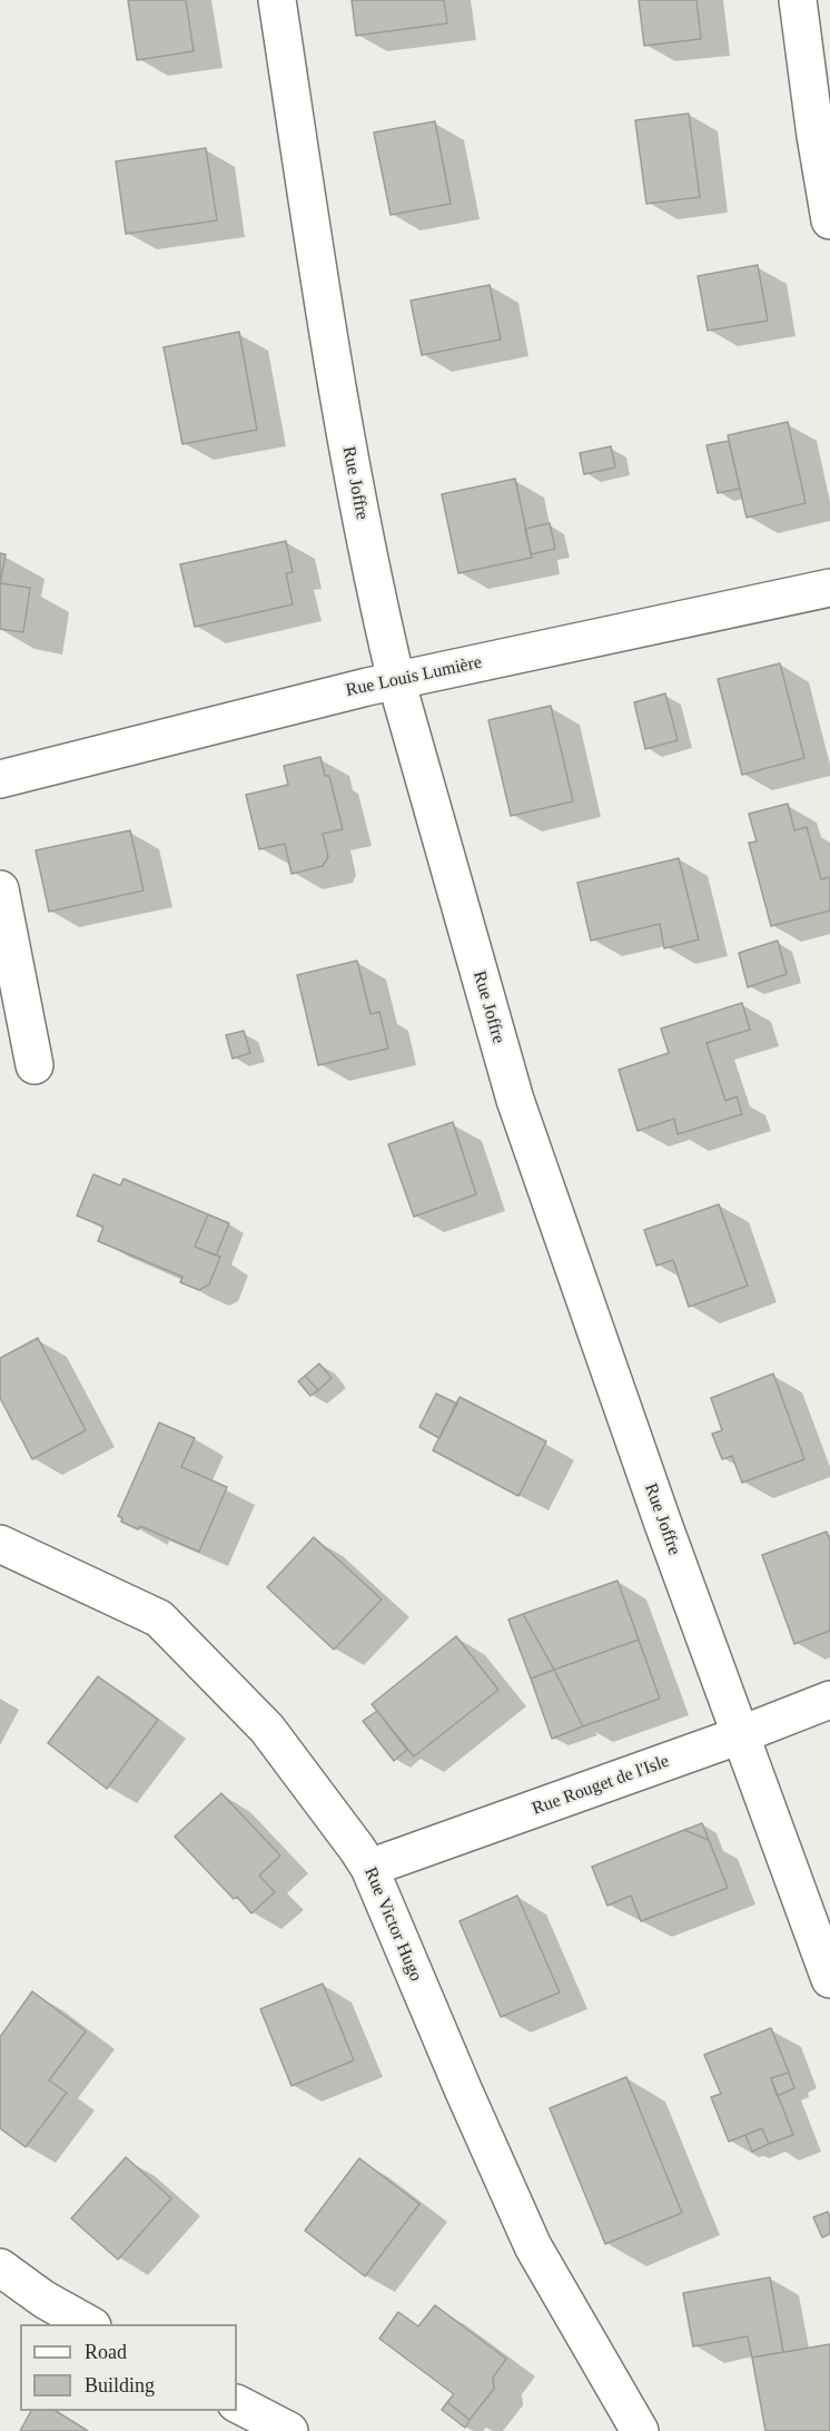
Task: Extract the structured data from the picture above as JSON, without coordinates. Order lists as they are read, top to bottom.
{
  "streets": {
    "street": [
      "Rue Joffre",
      "Rue Louis Lumière",
      "Rue Rouget de l'Isle",
      "Rue Victor Hugo"
    ]
  },
  "crossings": [
    ["Rue Joffre", "Rue Louis Lumière"],
    ["Rue Joffre", "Rue Rouget de l'Isle"],
    ["Rue Rouget de l'Isle", "Rue Victor Hugo"]
  ],
  "legend": ["Road", "Building"]
}
